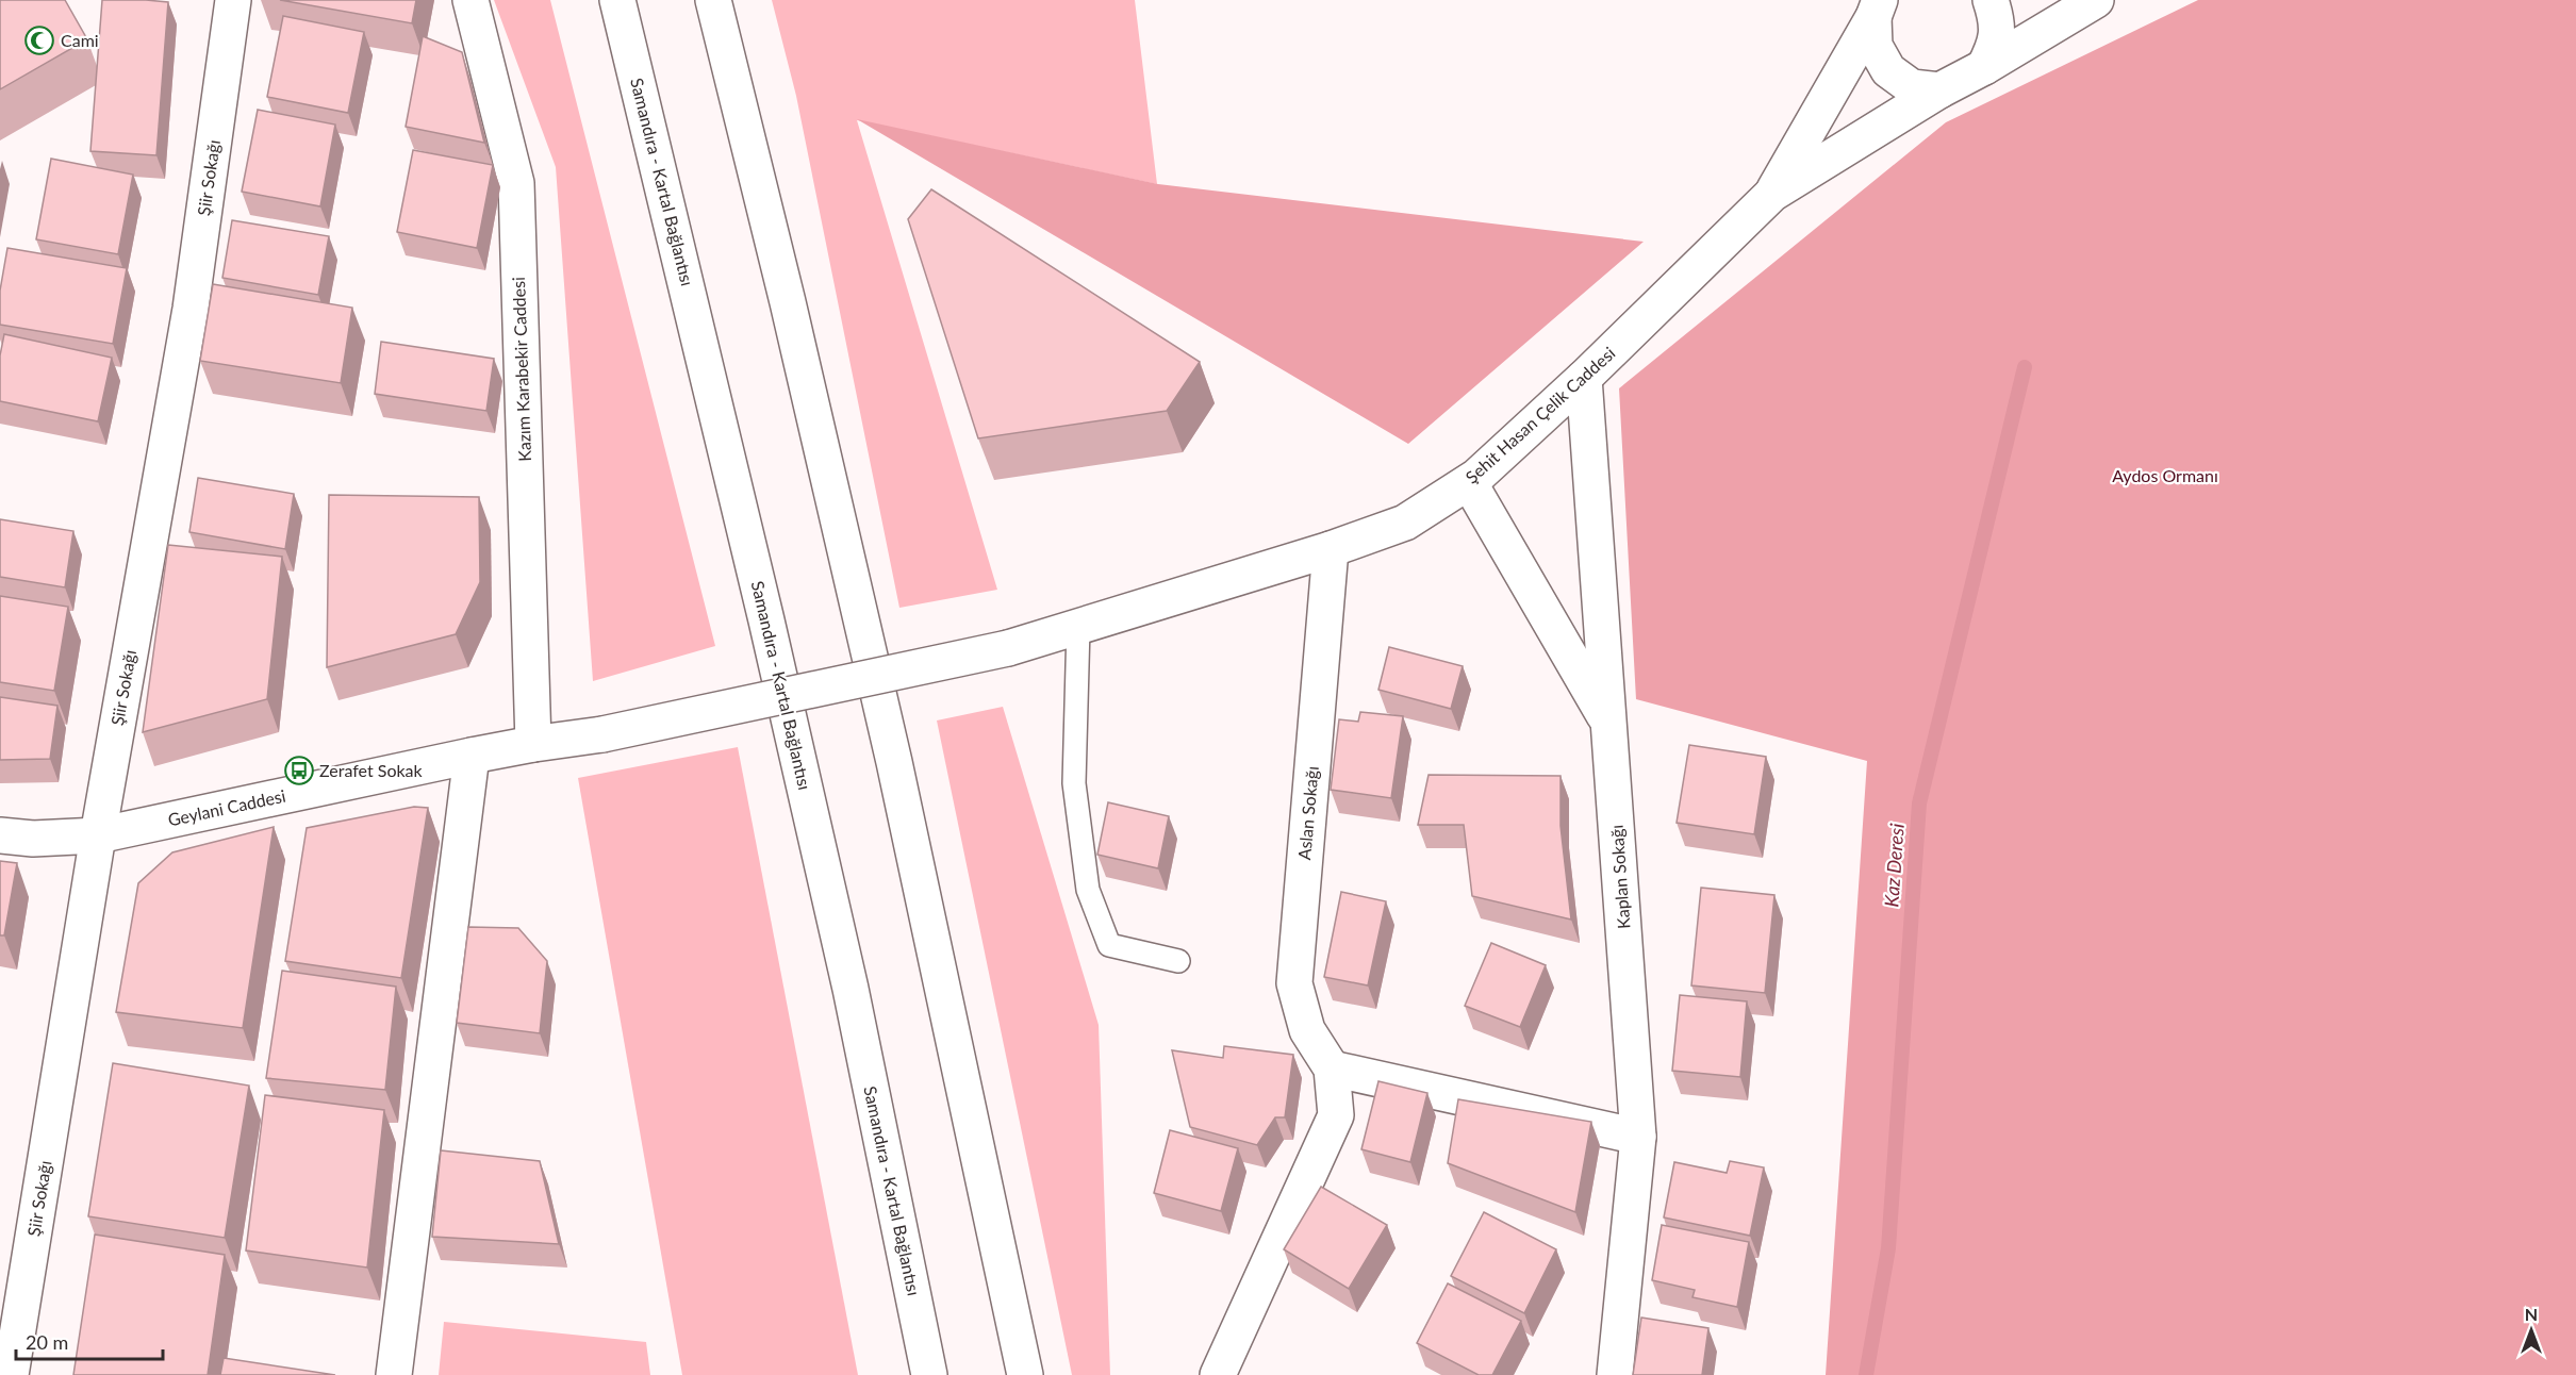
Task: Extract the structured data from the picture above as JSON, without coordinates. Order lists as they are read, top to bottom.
{
  "streets": {
    "main road": [
      "Şiir Sokağı",
      "Samandıra - Kartal Bağlantısı",
      "Kazım Karabekir Caddesi",
      "Şehit Hasan Çelik Caddesi",
      "Geylani Caddesi",
      "Aslan Sokağı",
      "Kaplan Sokağı"
    ]
  },
  "crossings": [
    ["Şiir Sokağı", "Geylani Caddesi"],
    ["Kazım Karabekir Caddesi", "Geylani Caddesi"],
    ["Şehit Hasan Çelik Caddesi", "Geylani Caddesi"],
    ["Şehit Hasan Çelik Caddesi", "Aslan Sokağı"],
    ["Şehit Hasan Çelik Caddesi", "Kaplan Sokağı"]
  ],
  "water": ["Kaz Deresi"],
  "parks": ["Aydos Ormanı"],
  "places": {
    "mosque": ["Cami"],
    "bus stop": ["Zerafet Sokak"]
  },
  "scale_bar": "20 m",
  "north": "top"
}
